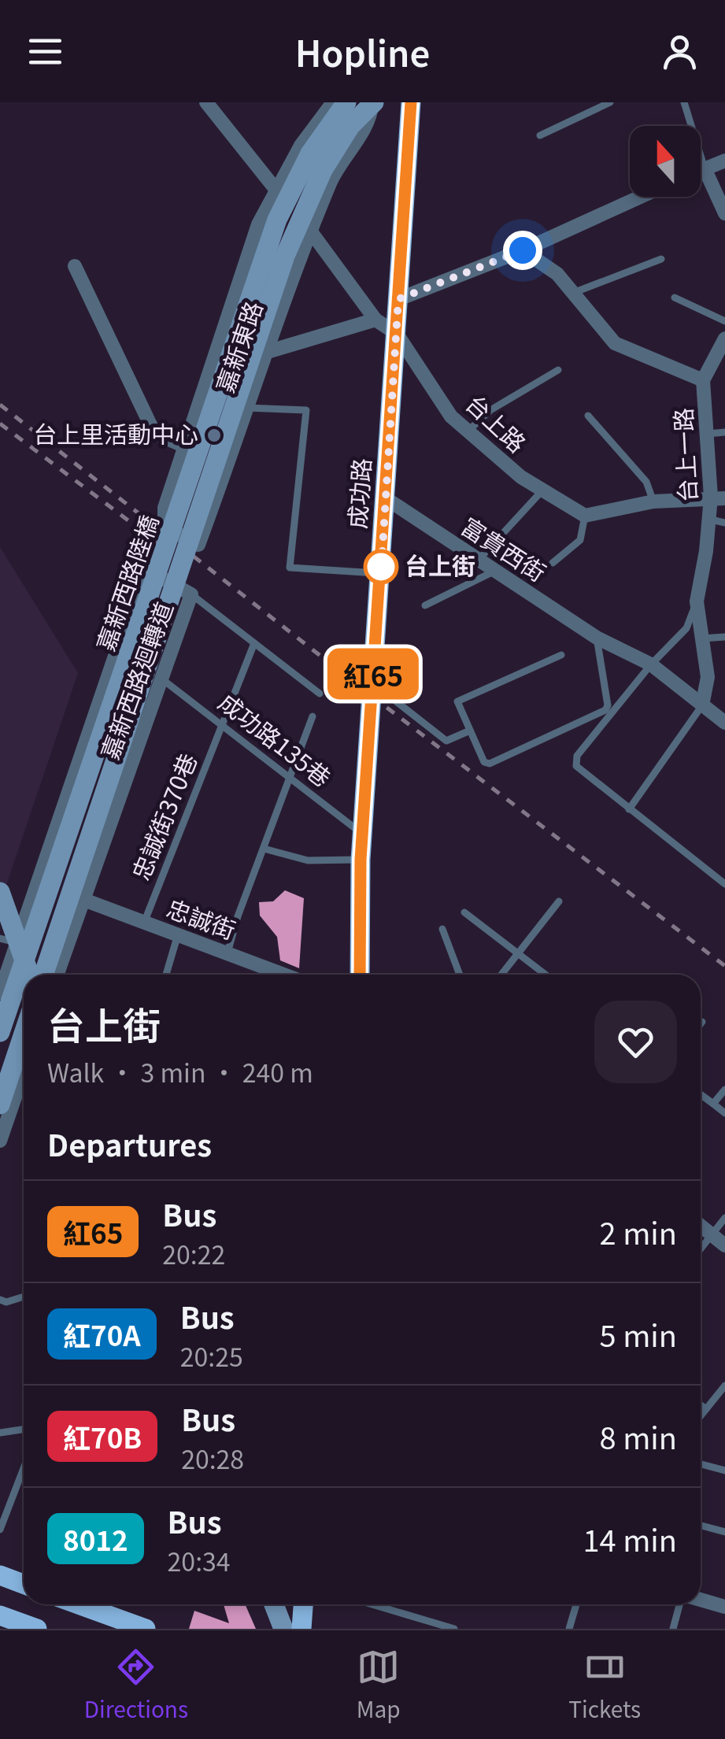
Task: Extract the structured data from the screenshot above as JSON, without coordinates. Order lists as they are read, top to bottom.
{
  "streets": {
    "main road": ["成功路"],
    "street": [
      "嘉新東路",
      "台上路",
      "台上一路",
      "富貴西街",
      "嘉新西路陸橋",
      "嘉新西路迴轉道",
      "忠誠街"
    ],
    "lane": ["成功路135巷", "忠誠街370巷"]
  },
  "crossings": [
    ["嘉新東路", "台上路"],
    ["嘉新東路", "嘉新西路陸橋"],
    ["台上路", "成功路"],
    ["台上一路", "富貴西街"],
    ["成功路", "富貴西街"],
    ["成功路", "成功路135巷"],
    ["嘉新西路迴轉道", "成功路135巷"],
    ["嘉新西路迴轉道", "忠誠街"],
    ["成功路135巷", "忠誠街370巷"],
    ["忠誠街370巷", "忠誠街"]
  ],
  "places": ["台上里活動中心", "台上街"],
  "lines": ["bus line 紅65"],
  "north": "top",
  "page": {
    "header": "Hopline",
    "on_map": "紅65",
    "heading": [
      ["台上街", "Walk · 3 min · 240 m"],
      "Departures"
    ],
    "list": [
      {
        "mark": "紅65",
        "name": "Bus",
        "note": "20:22",
        "value": "2 min"
      },
      {
        "mark": "紅70A",
        "name": "Bus",
        "note": "20:25",
        "value": "5 min"
      },
      {
        "mark": "紅70B",
        "name": "Bus",
        "note": "20:28",
        "value": "8 min"
      },
      {
        "mark": "8012",
        "name": "Bus",
        "note": "20:34",
        "value": "14 min"
      }
    ],
    "tabs": ["Directions", "Map", "Tickets"]
  }
}
